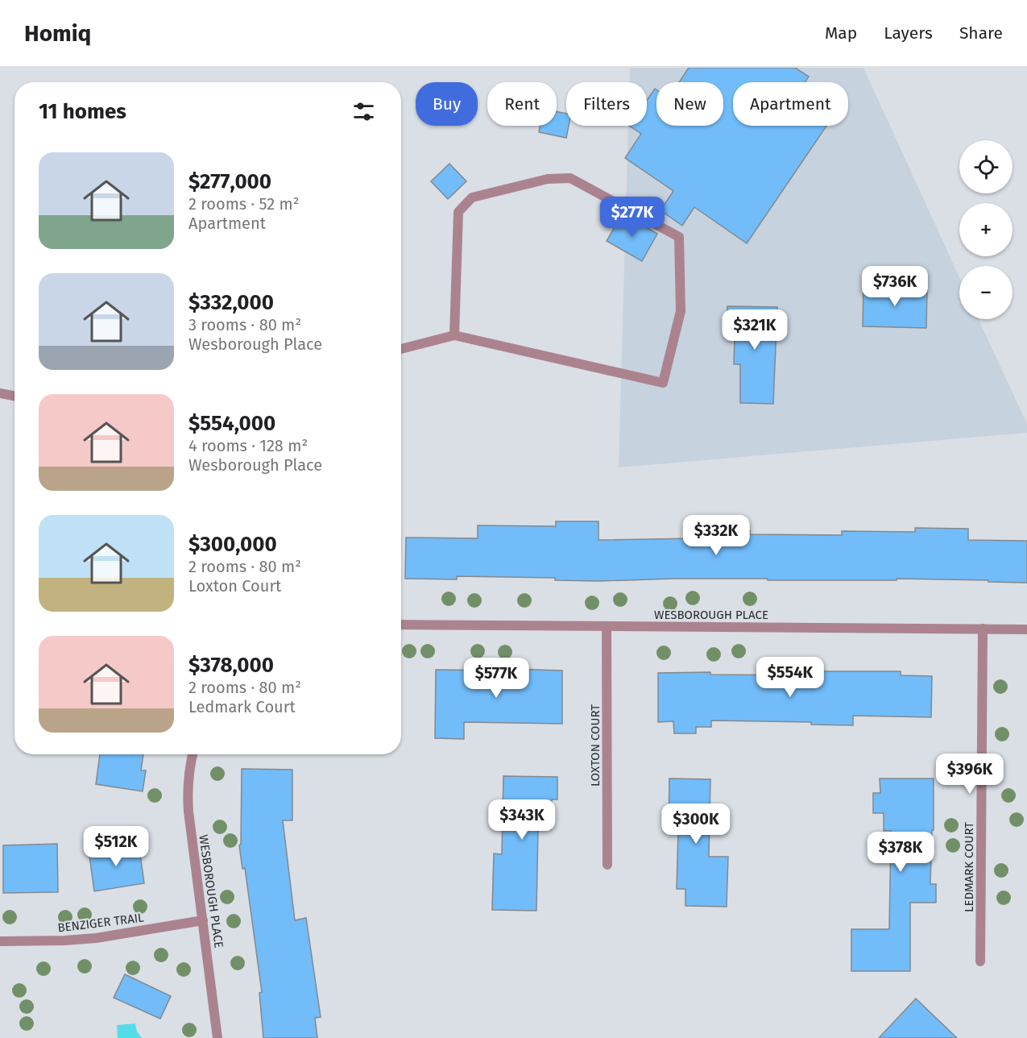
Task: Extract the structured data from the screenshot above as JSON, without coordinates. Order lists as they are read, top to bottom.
{
  "streets": {
    "street": [
      "WESBOROUGH PLACE",
      "LOXTON COURT",
      "LEDMARK COURT",
      "BENZIGER TRAIL"
    ]
  },
  "crossings": [
    ["WESBOROUGH PLACE", "LOXTON COURT"],
    ["WESBOROUGH PLACE", "LEDMARK COURT"],
    ["WESBOROUGH PLACE", "BENZIGER TRAIL"]
  ],
  "page": {
    "header": "Homiq",
    "nav": ["Map", "Layers", "Share"],
    "chip": [
      "Buy",
      "Rent",
      "Filters",
      "New",
      "Apartment"
    ],
    "heading": "11 homes",
    "map_buttons": ["+", "−"],
    "list": [
      {
        "name": "$277,000",
        "note": "2 rooms · 52 m² · Apartment"
      },
      {
        "name": "$332,000",
        "note": "3 rooms · 80 m² · Wesborough Place"
      },
      {
        "name": "$554,000",
        "note": "4 rooms · 128 m² · Wesborough Place"
      },
      {
        "name": "$300,000",
        "note": "2 rooms · 80 m² · Loxton Court"
      },
      {
        "name": "$378,000",
        "note": "2 rooms · 80 m² · Ledmark Court"
      }
    ],
    "price": [
      "$277K",
      "$736K",
      "$321K",
      "$332K",
      "$554K",
      "$577K",
      "$396K",
      "$343K",
      "$300K",
      "$512K",
      "$378K"
    ]
  }
}
